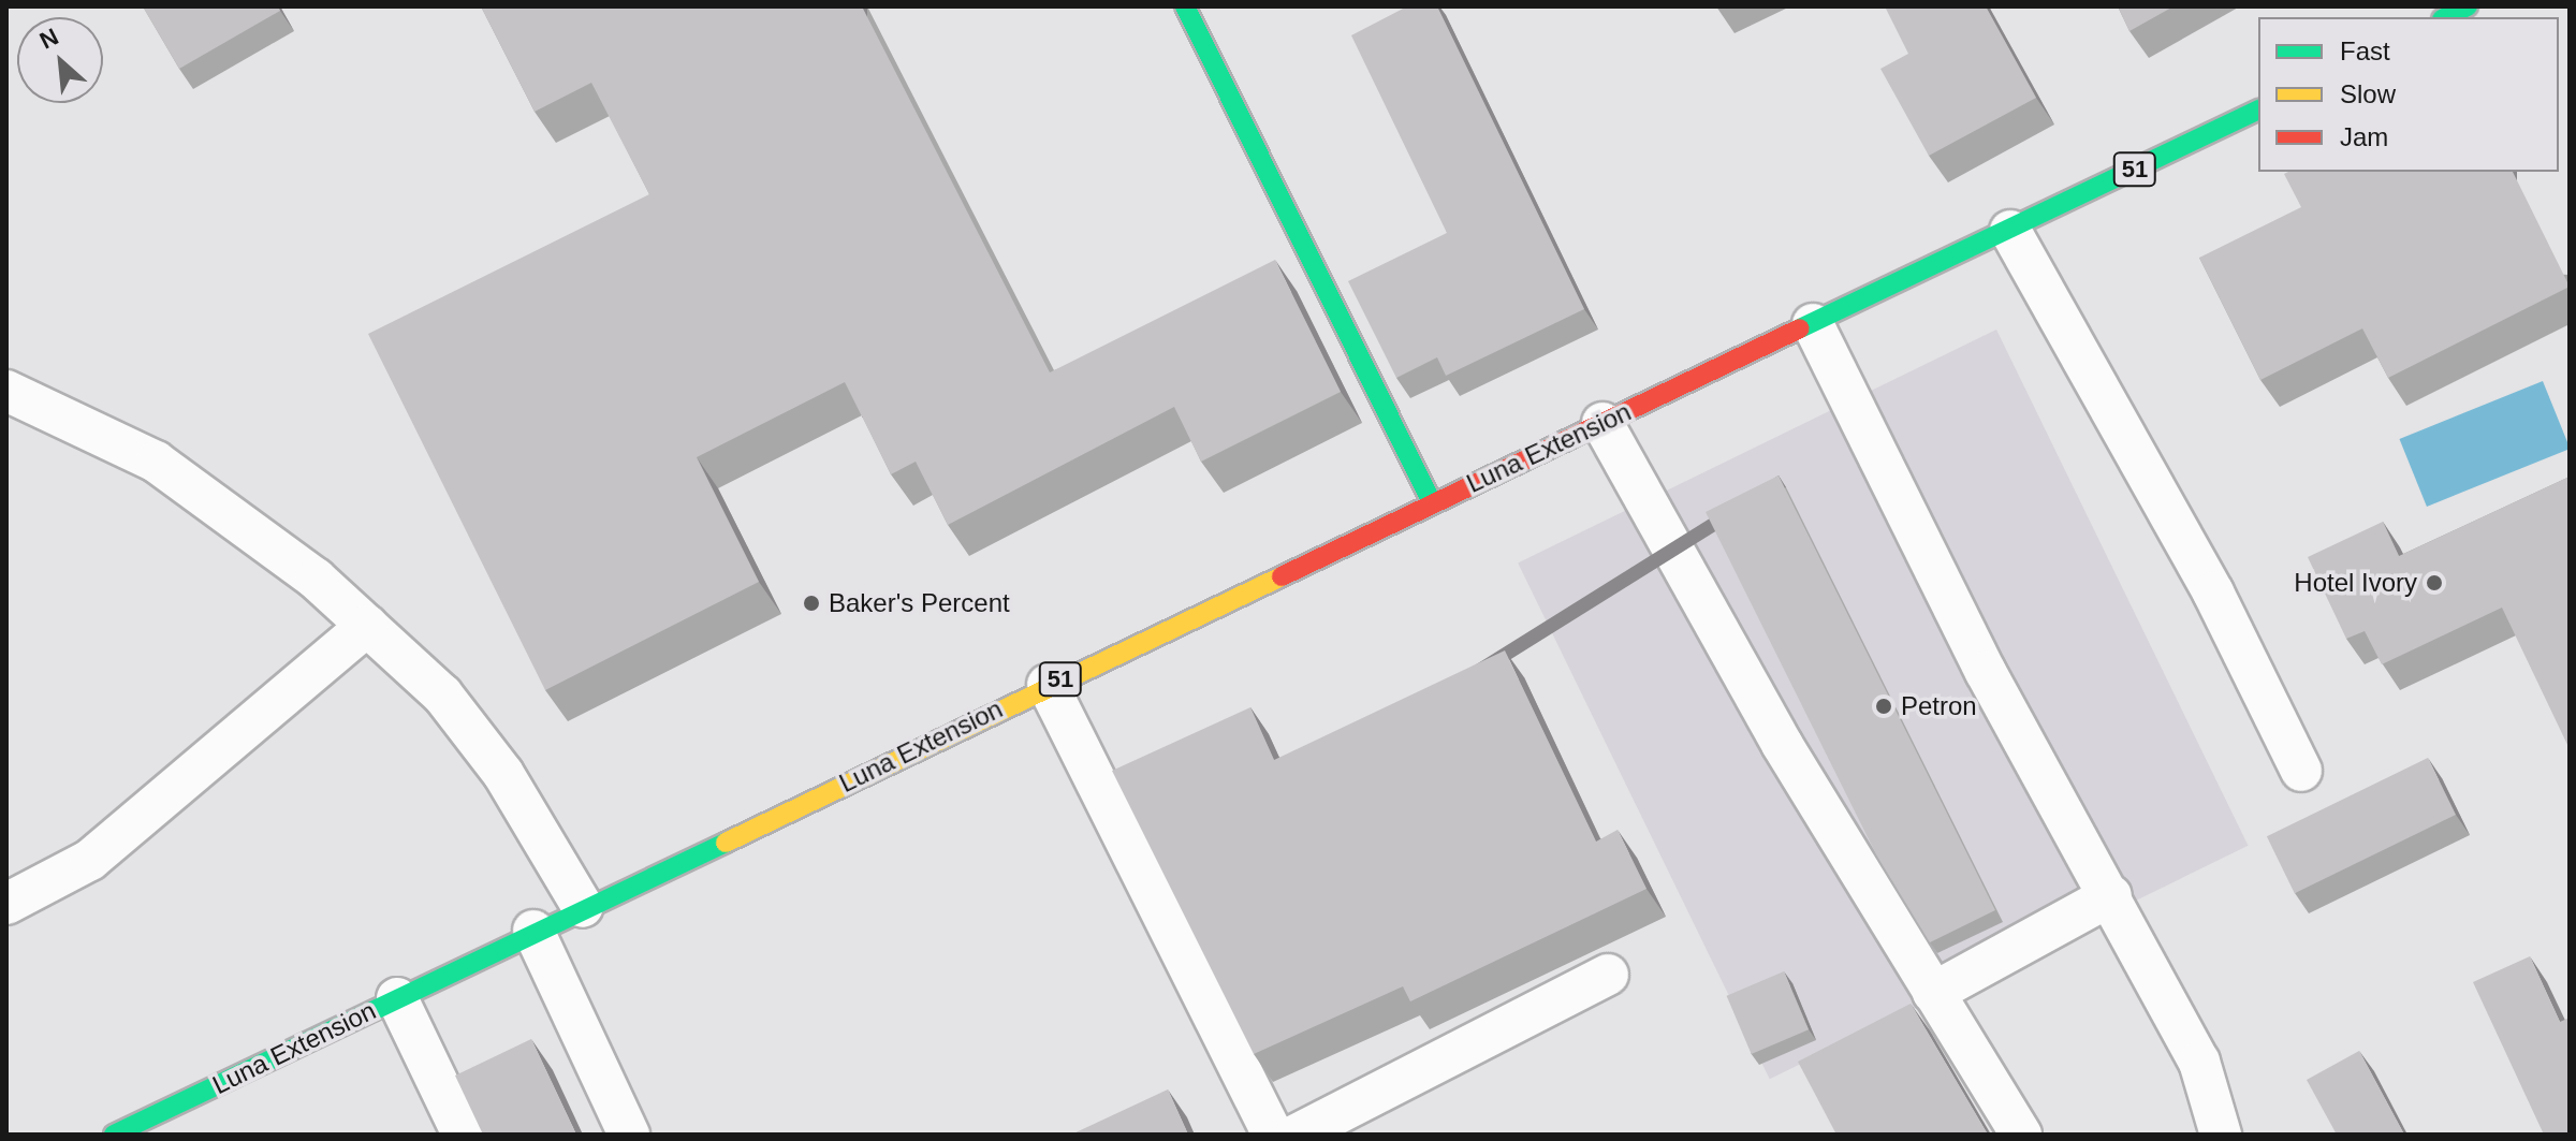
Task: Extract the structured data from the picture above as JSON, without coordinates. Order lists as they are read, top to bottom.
{
  "streets": {
    "main road": ["51", "Luna Extension"]
  },
  "crossings": [
    ["51", "Luna Extension"]
  ],
  "places": ["Hotel Ivory", "Baker's Percent", "Petron"],
  "legend": ["Fast", "Slow", "Jam"],
  "north": "top left"
}
